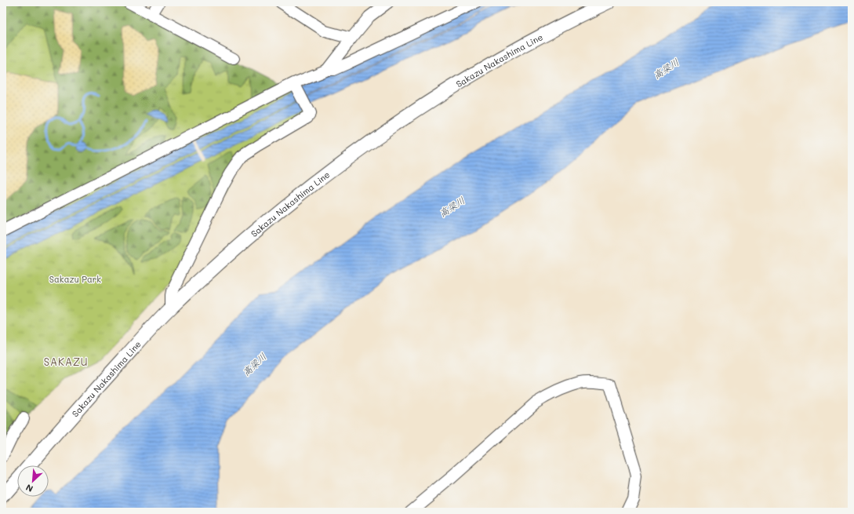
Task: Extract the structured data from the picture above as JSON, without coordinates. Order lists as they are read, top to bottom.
{
  "streets": {
    "main road": ["Sakazu Nakashima Line"]
  },
  "districts": ["SAKAZU"],
  "water": ["高梁川"],
  "parks": ["Sakazu Park"],
  "north": "bottom left"
}
